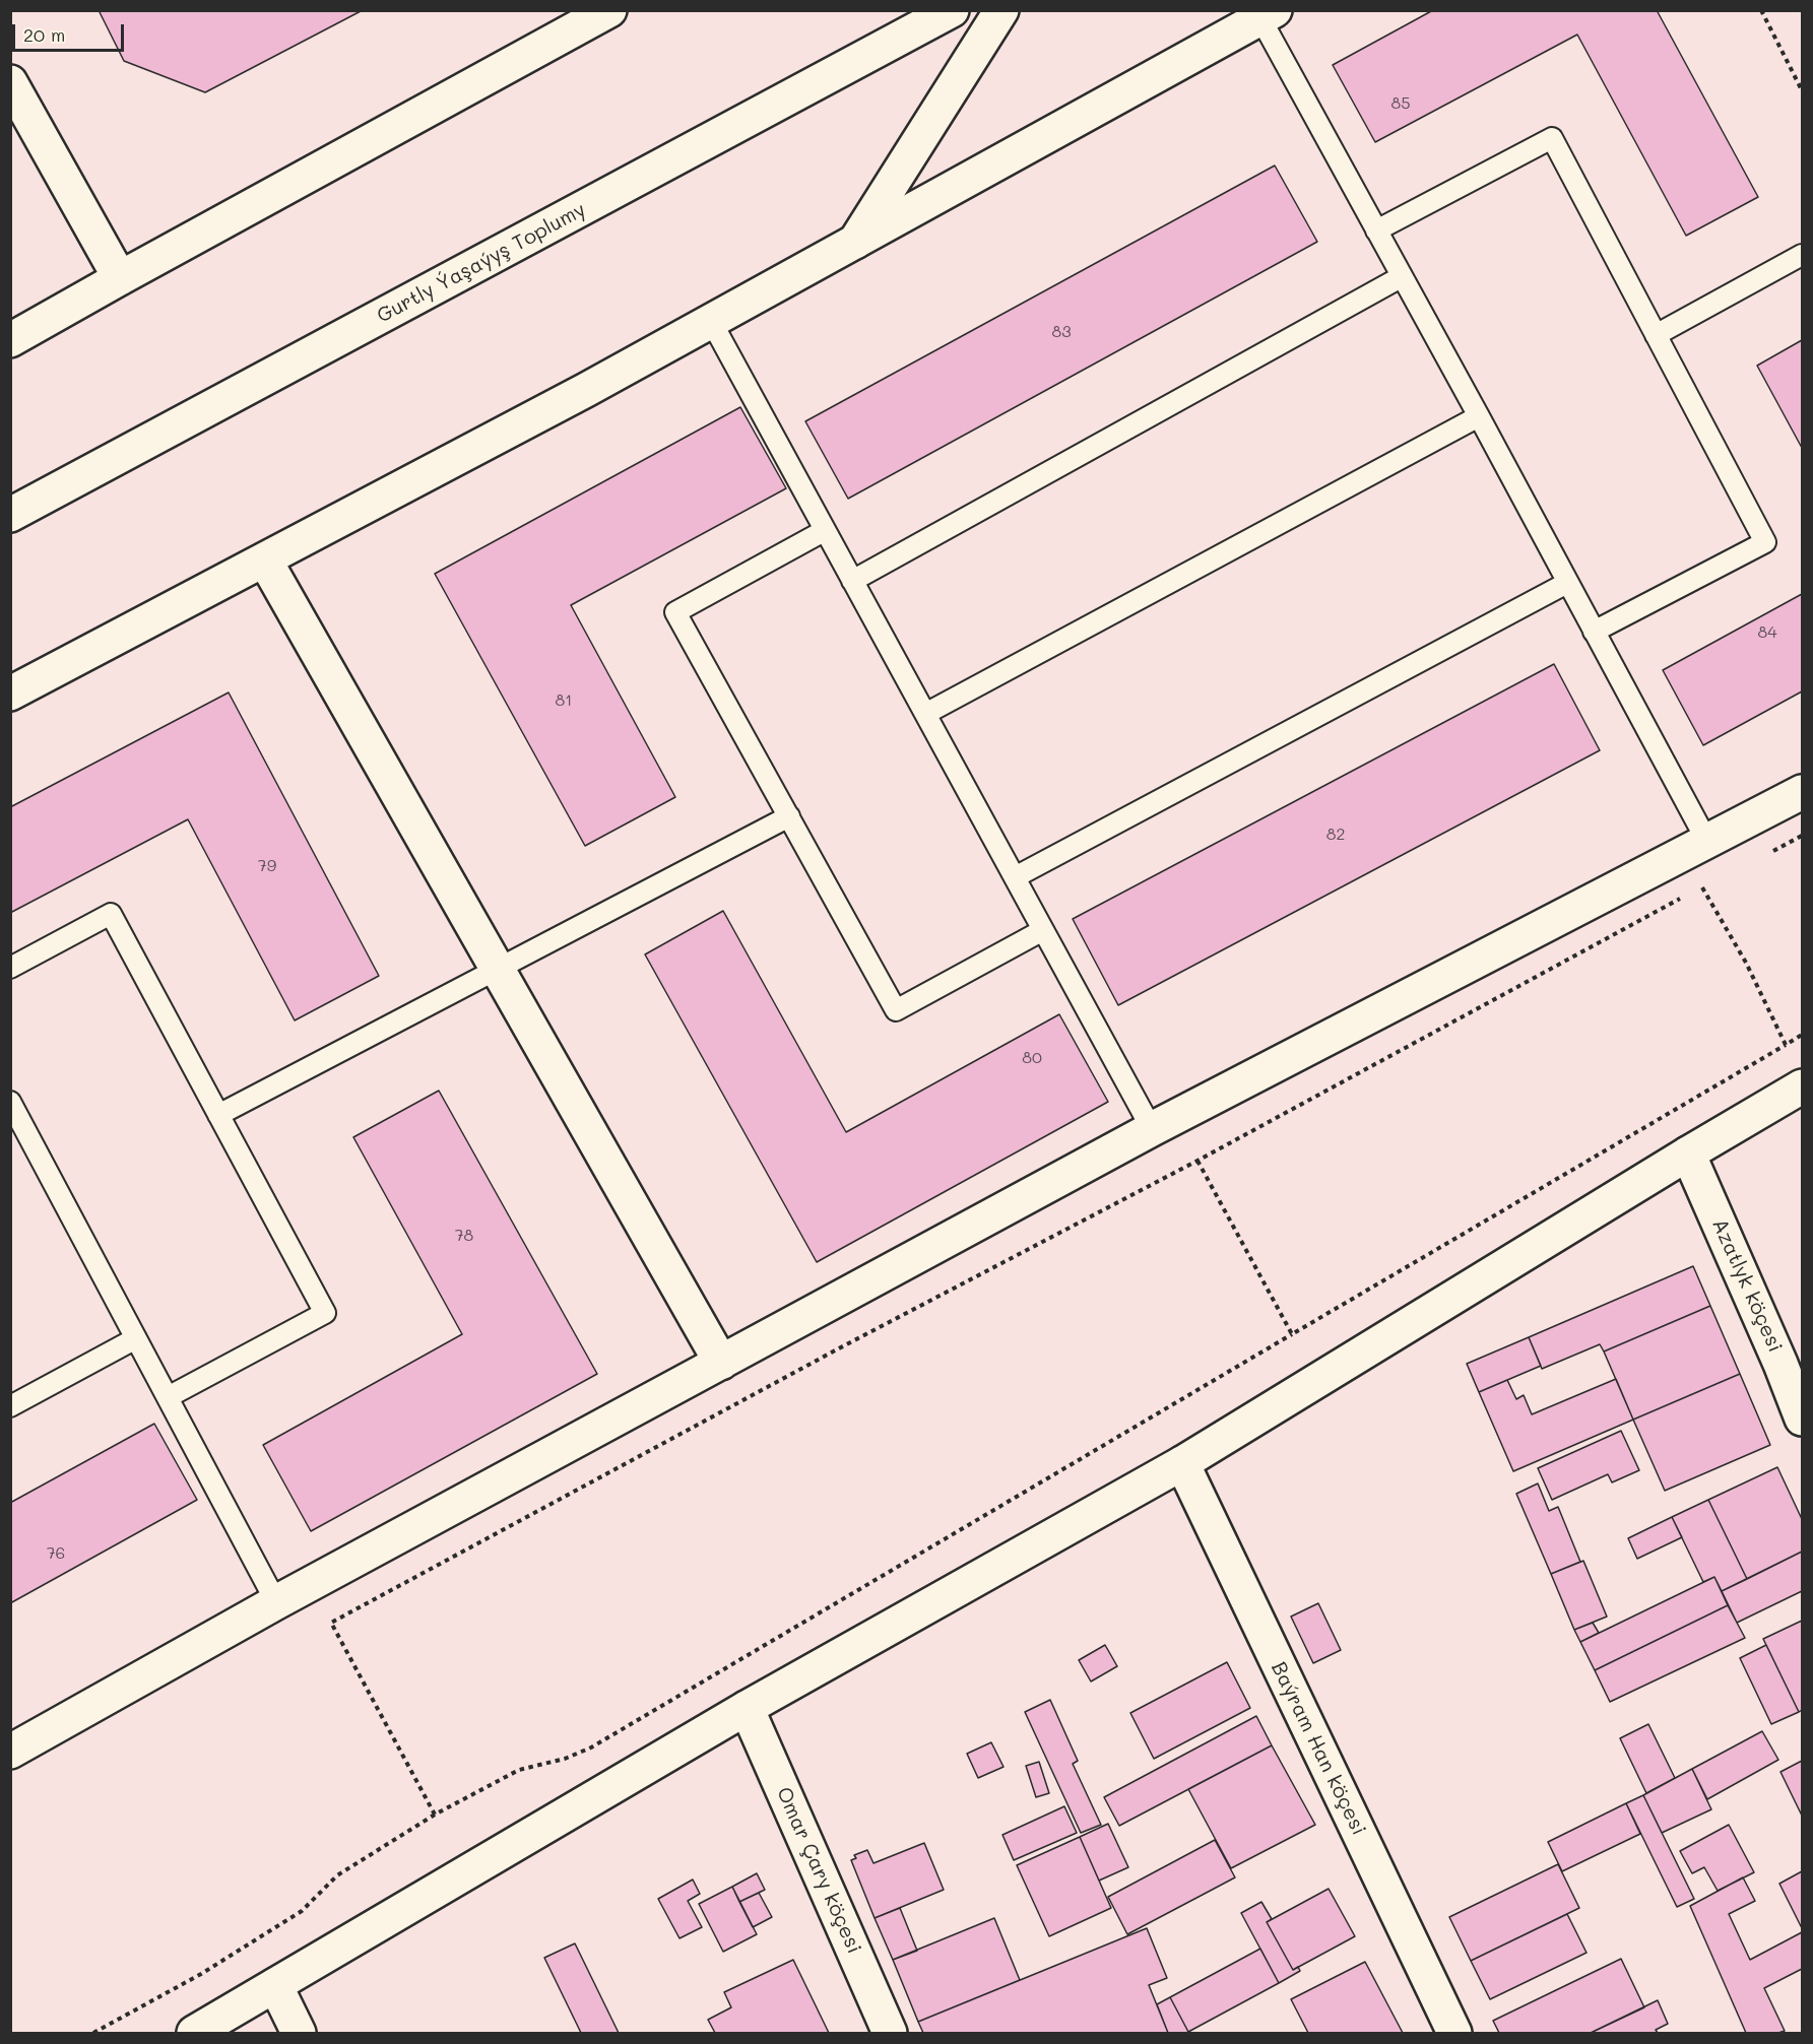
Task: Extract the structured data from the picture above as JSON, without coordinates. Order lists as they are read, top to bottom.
{
  "streets": {
    "street": [
      "Gurtly Ýaşaýyş Toplumy",
      "Azatlyk köçesi",
      "Baýram Han köçesi",
      "Omar Çary köçesi"
    ]
  },
  "house_numbers": [
    "85",
    "83",
    "84",
    "81",
    "82",
    "79",
    "80",
    "78",
    "76"
  ],
  "scale_bar": "20 m"
}
